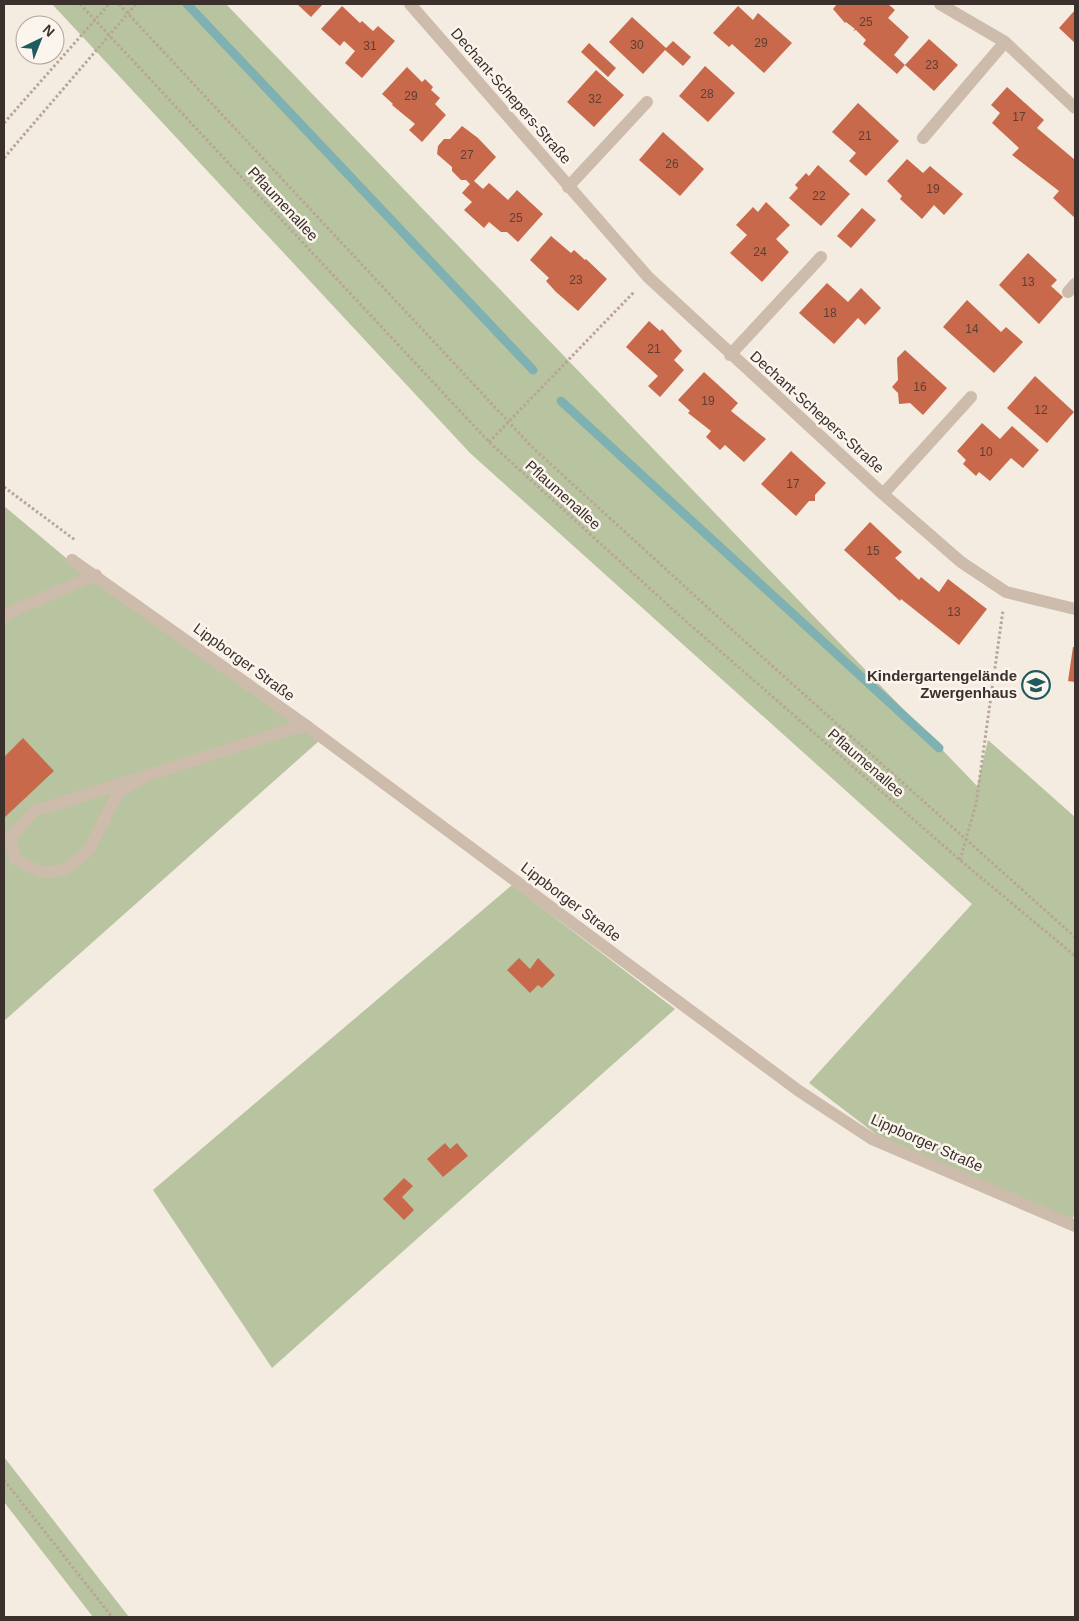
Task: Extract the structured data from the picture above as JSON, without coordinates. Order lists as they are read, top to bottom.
{
  "streets": {
    "street": ["Dechant-Schepers-Straße", "Lippborger Straße"],
    "path": ["Pflaumenallee"]
  },
  "places": {
    "school or university": ["Kindergartengelände Zwergenhaus"]
  },
  "house_numbers": [
    "25",
    "29",
    "30",
    "31",
    "23",
    "28",
    "29",
    "32",
    "17",
    "21",
    "27",
    "26",
    "19",
    "22",
    "25",
    "24",
    "23",
    "13",
    "18",
    "14",
    "21",
    "16",
    "19",
    "12",
    "10",
    "17",
    "15",
    "13"
  ],
  "north": "top right"
}
